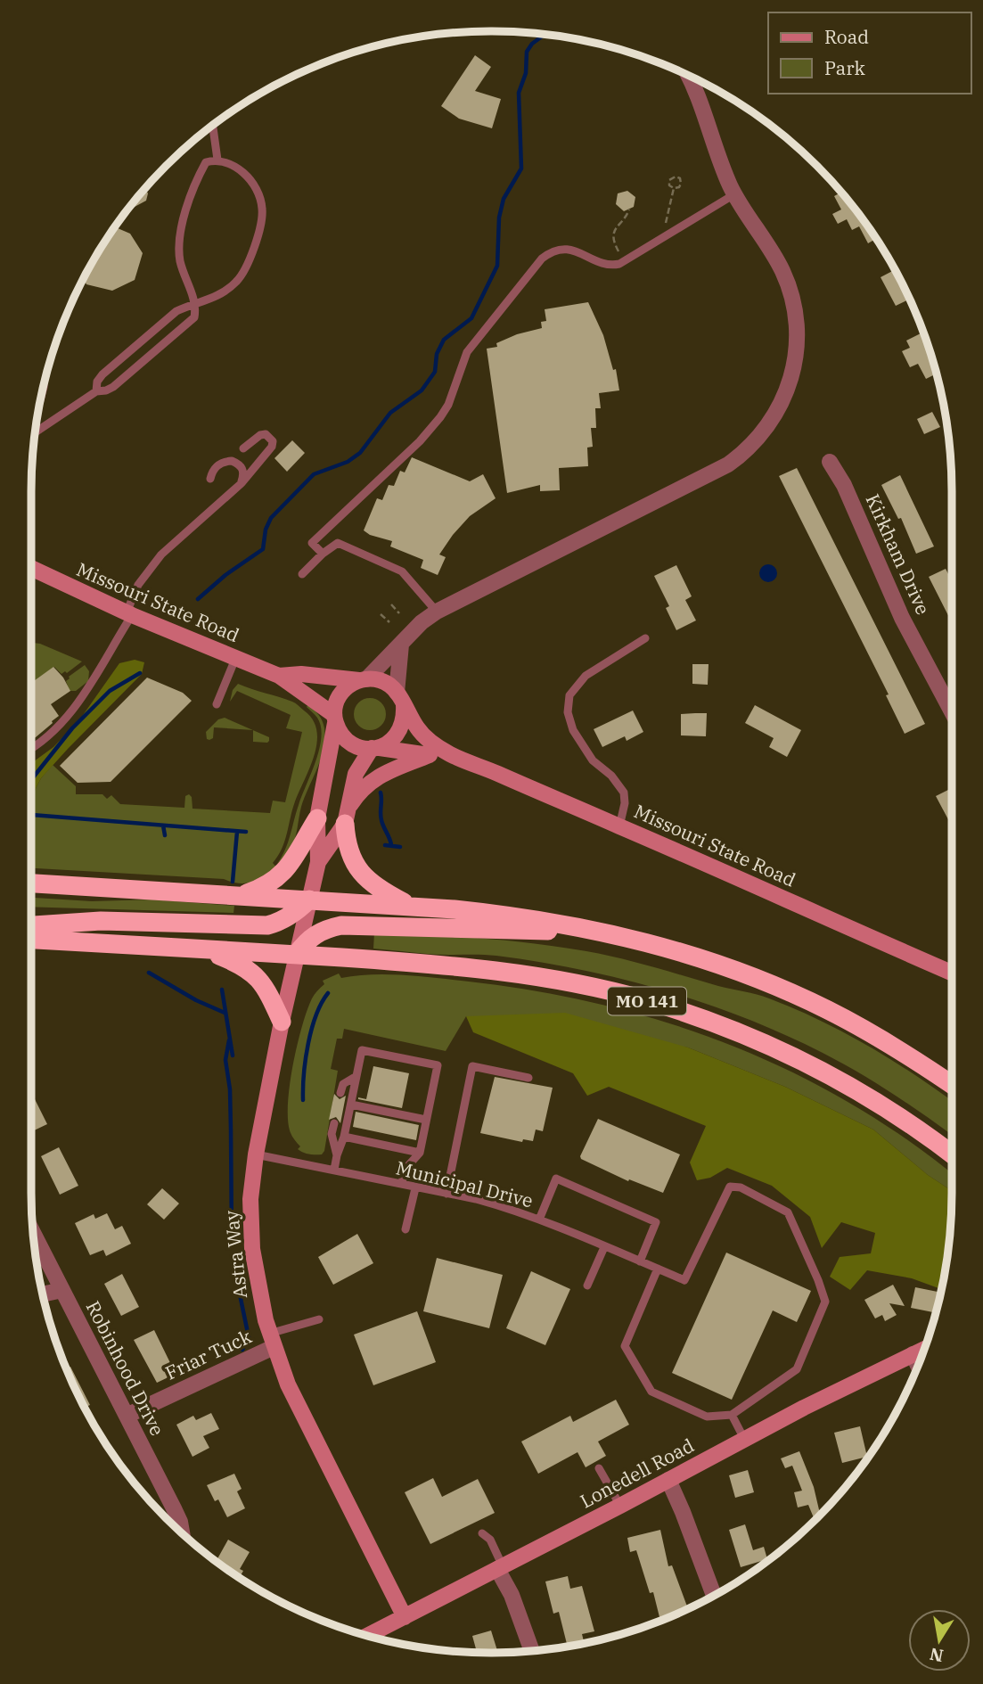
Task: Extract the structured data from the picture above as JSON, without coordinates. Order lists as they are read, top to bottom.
{
  "streets": {
    "highway": ["MO 141"],
    "street": [
      "Kirkham Drive",
      "Missouri State Road",
      "Astra Way",
      "Friar Tuck",
      "Robinhood Drive",
      "Lonedell Road"
    ],
    "lane": ["Municipal Drive"]
  },
  "crossings": [
    ["Missouri State Road", "Astra Way"],
    ["MO 141", "Astra Way"],
    ["Municipal Drive", "Astra Way"],
    ["Astra Way", "Friar Tuck"],
    ["Astra Way", "Lonedell Road"],
    ["Friar Tuck", "Robinhood Drive"]
  ],
  "legend": ["Road", "Park"],
  "north": "bottom"
}
